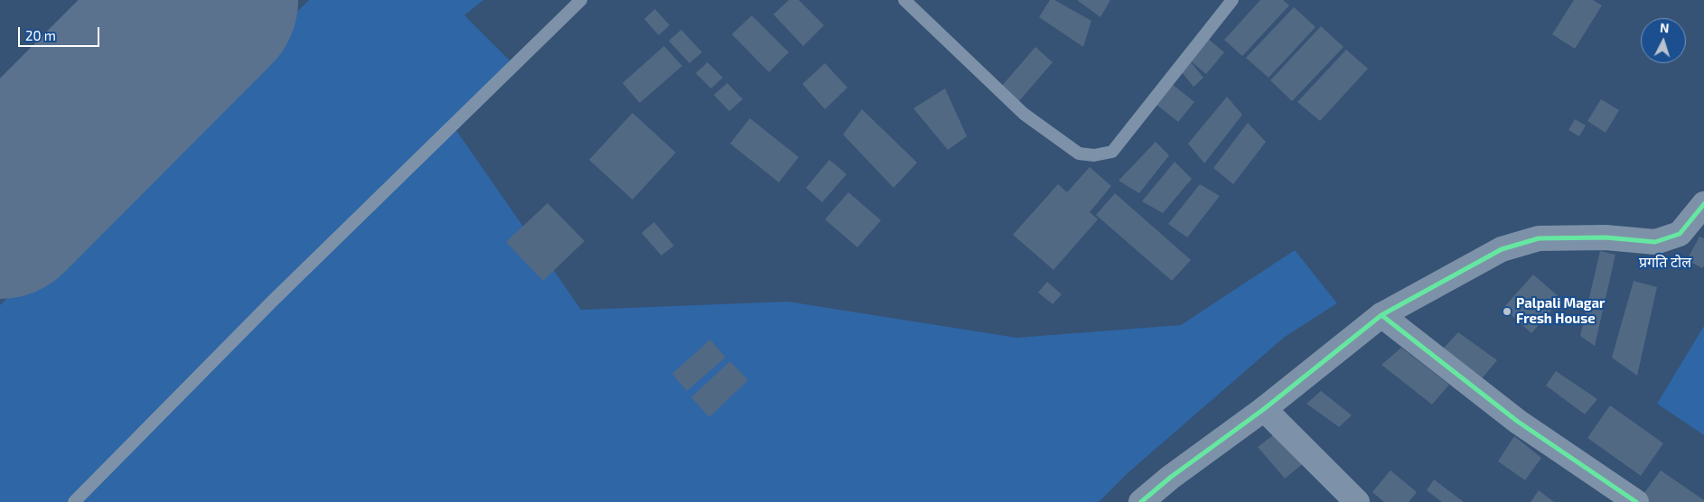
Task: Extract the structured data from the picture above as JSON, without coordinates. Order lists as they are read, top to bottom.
{
  "districts": ["प्रगति टोल"],
  "places": ["Palpali Magar Fresh House"],
  "scale_bar": "20 m",
  "north": "top"
}
